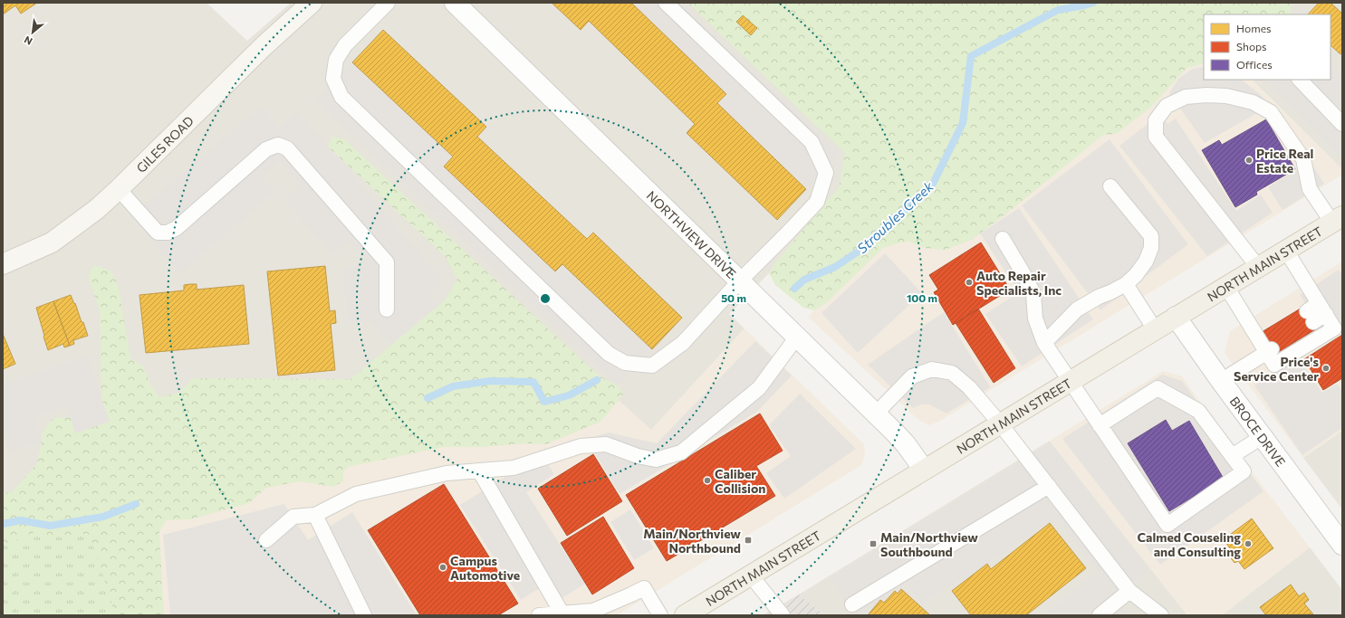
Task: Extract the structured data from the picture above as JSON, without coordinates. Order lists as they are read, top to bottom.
{
  "streets": {
    "main road": ["NORTH MAIN STREET"],
    "street": ["GILES ROAD", "NORTHVIEW DRIVE", "BROCE DRIVE"]
  },
  "crossings": [
    ["NORTHVIEW DRIVE", "NORTH MAIN STREET"],
    ["NORTH MAIN STREET", "BROCE DRIVE"]
  ],
  "water": ["Stroubles Creek"],
  "places": {
    "other": [
      "Price Real Estate",
      "Auto Repair Specialists, Inc",
      "Price's Service Center",
      "Caliber Collision",
      "Calmed Couseling and Consulting",
      "Campus Automotive"
    ],
    "transit": ["Main/Northview Northbound", "Main/Northview Southbound"]
  },
  "legend": ["Homes", "Shops", "Offices"],
  "north": "bottom left",
  "rings": ["50 m", "100 m"]
}
